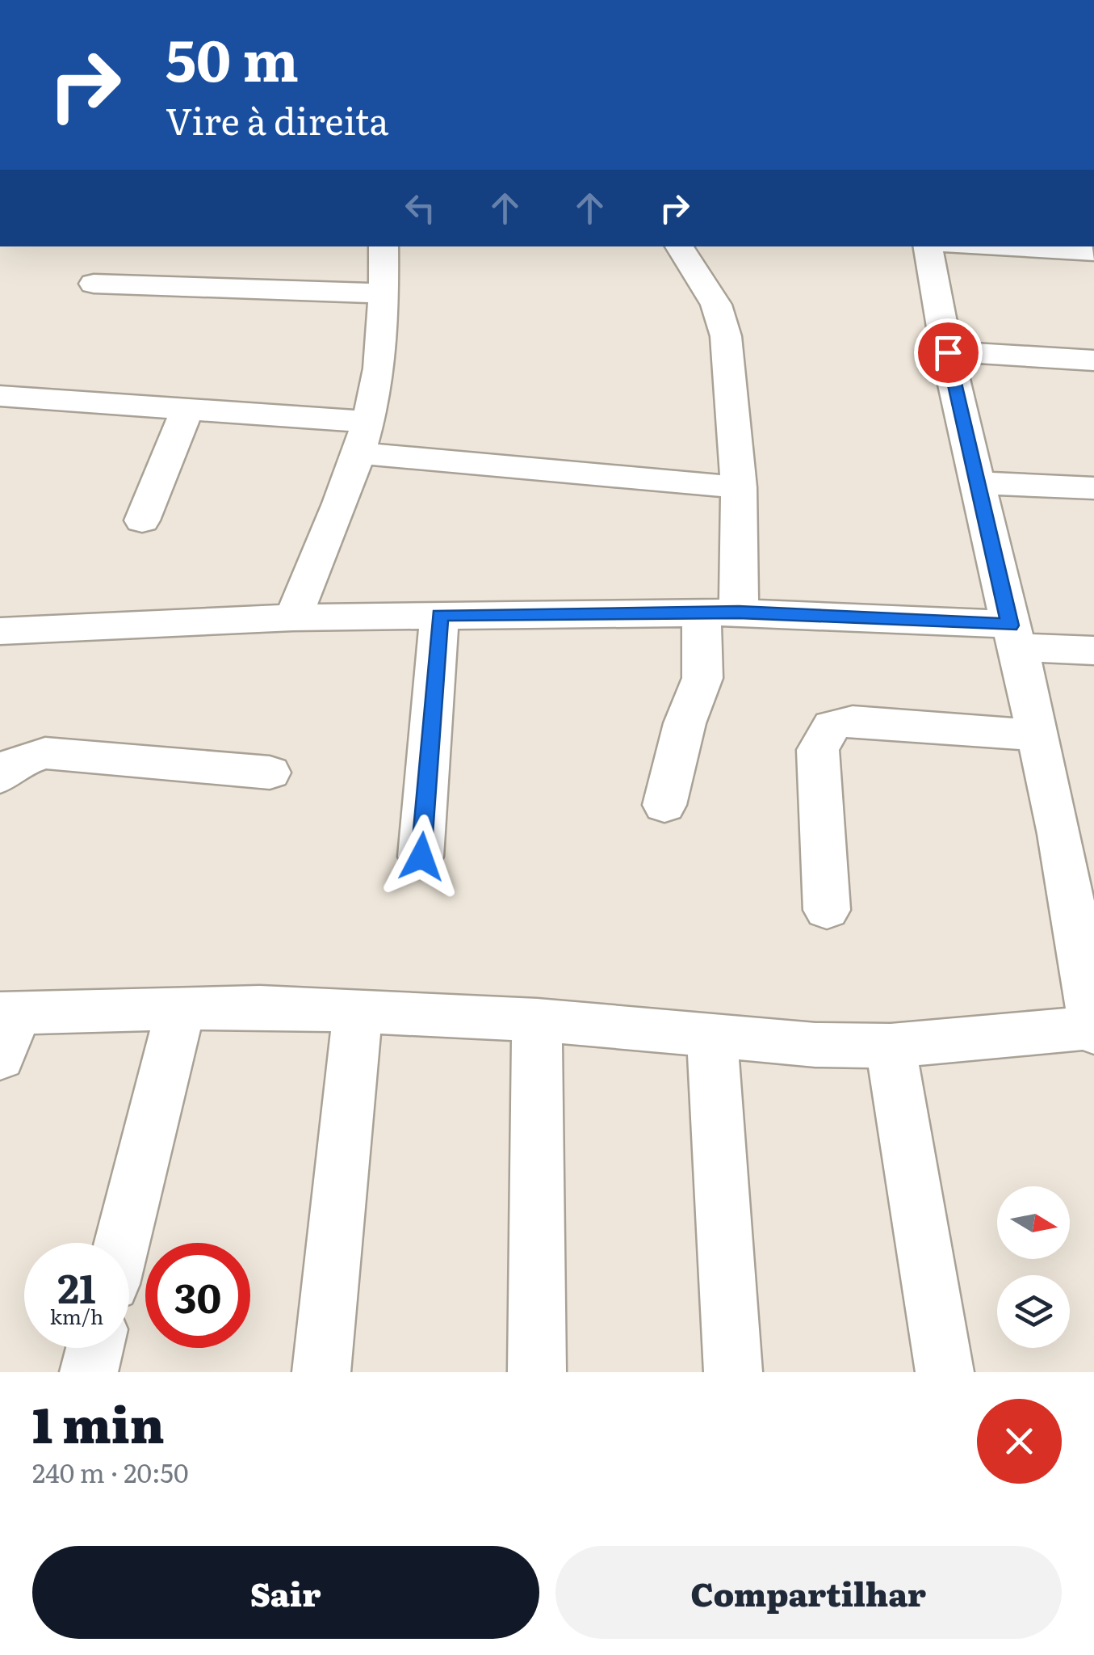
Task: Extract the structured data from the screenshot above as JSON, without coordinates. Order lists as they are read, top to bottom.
{
  "north": "right",
  "page": {
    "turn": ["50 m", "Vire à direita"],
    "speed": "21 km/h",
    "limit": "30",
    "heading": ["1 min", "240 m · 20:50"],
    "buttons": ["Sair", "Compartilhar"]
  }
}
